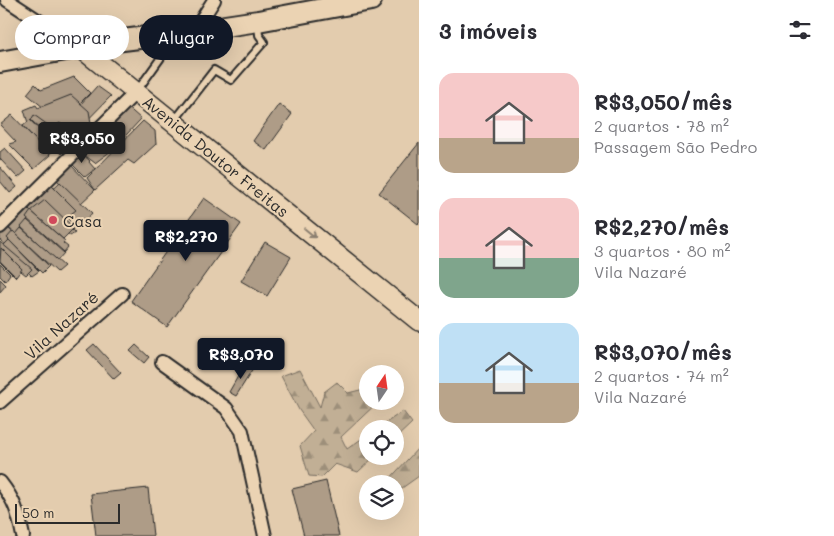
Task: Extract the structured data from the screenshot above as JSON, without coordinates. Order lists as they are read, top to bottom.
{
  "streets": {
    "main road": ["Avenida Doutor Freitas"],
    "street": ["Vila Nazaré"]
  },
  "one_way": ["Avenida Doutor Freitas"],
  "places": ["Casa"],
  "scale_bar": "50 m",
  "north": "top",
  "page": {
    "heading": "3 imóveis",
    "chip": ["Comprar", "Alugar"],
    "list": [
      {
        "name": "R$3,050/mês",
        "note": "2 quartos · 78 m² · Passagem São Pedro"
      },
      {
        "name": "R$2,270/mês",
        "note": "3 quartos · 80 m² · Vila Nazaré"
      },
      {
        "name": "R$3,070/mês",
        "note": "2 quartos · 74 m² · Vila Nazaré"
      }
    ],
    "price": ["R$3,050", "R$2,270", "R$3,070"],
    "scale": "50 m"
  }
}
